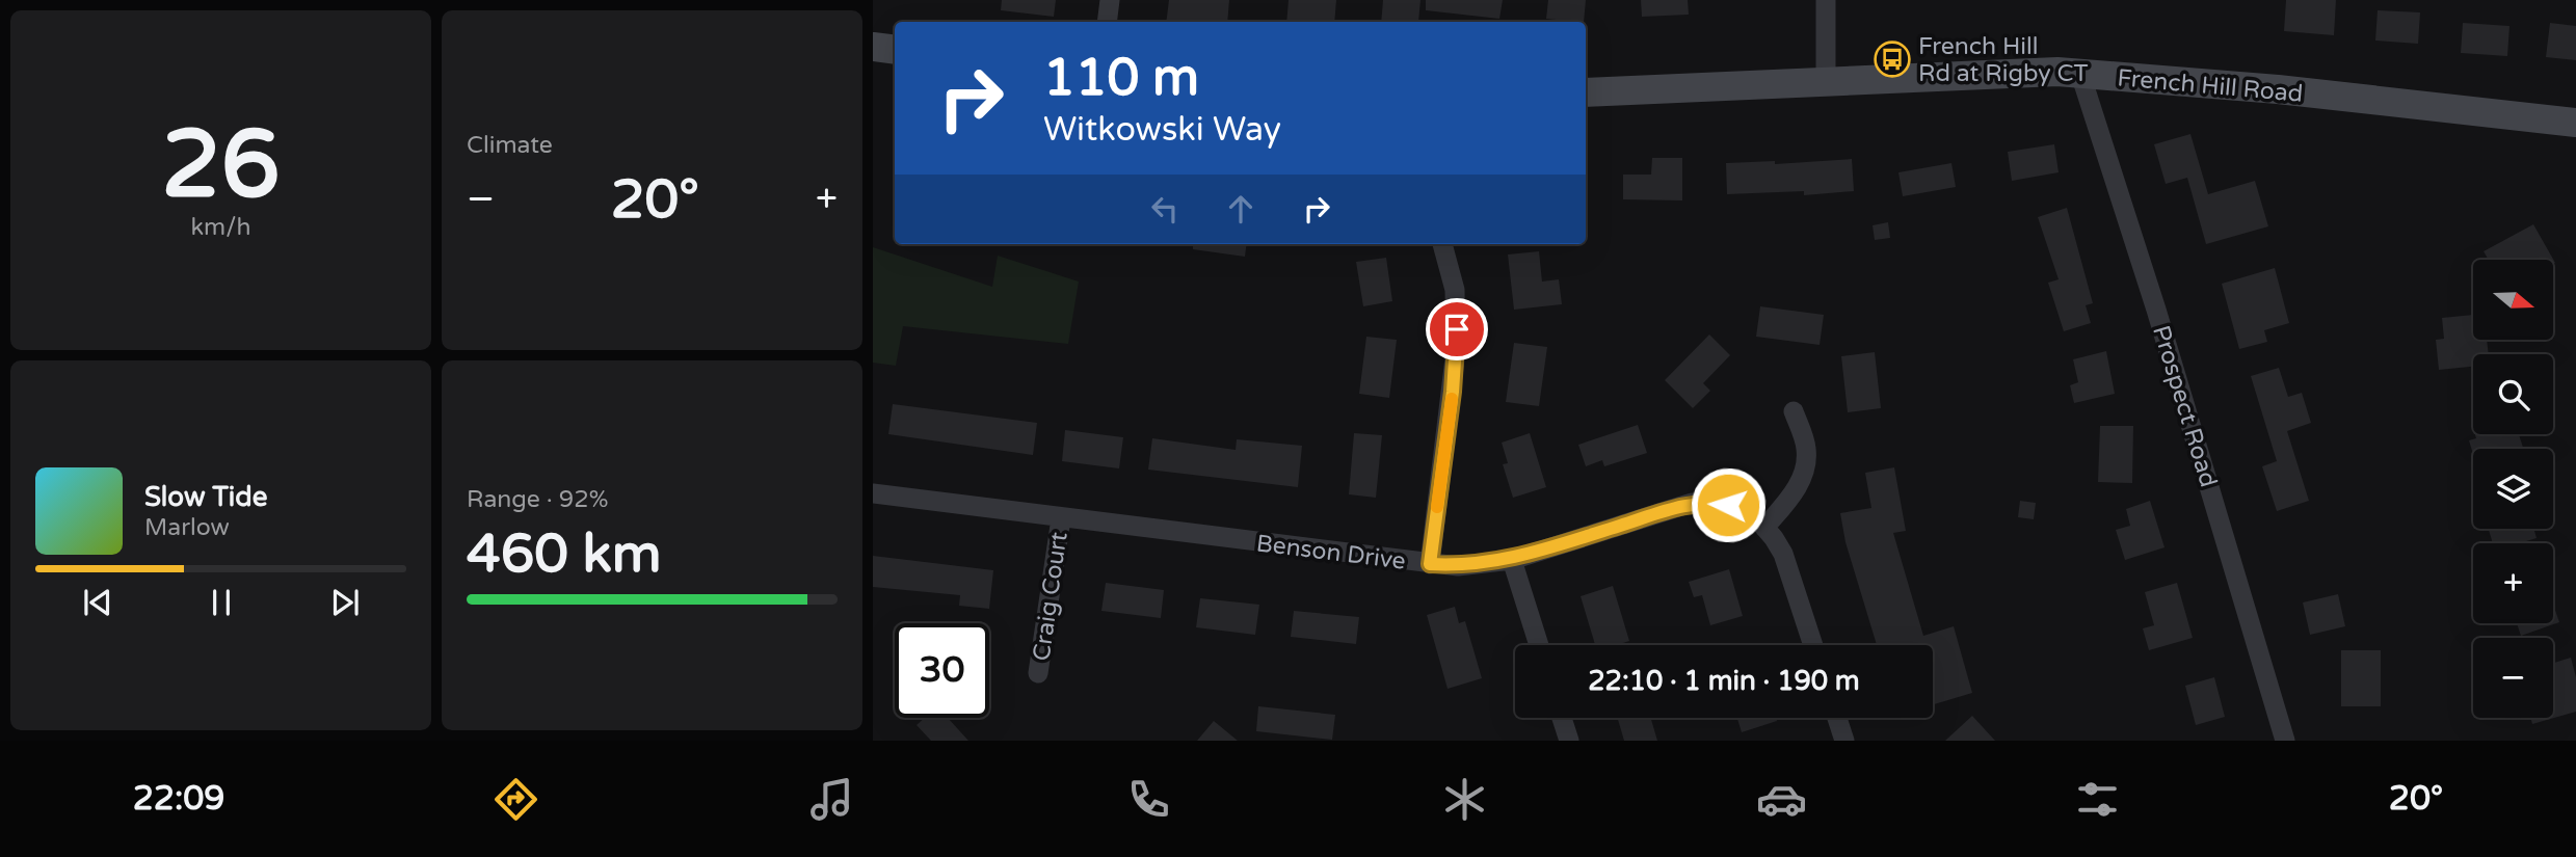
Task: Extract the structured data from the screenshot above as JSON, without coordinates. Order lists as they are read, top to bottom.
{
  "streets": {
    "main road": ["French Hill Road"],
    "street": ["Prospect Road", "Benson Drive", "Craig Court"]
  },
  "crossings": [
    ["French Hill Road", "Prospect Road"],
    ["Benson Drive", "Craig Court"]
  ],
  "places": {
    "bus stop": ["French Hill Rd at Rigby CT"]
  },
  "north": "right",
  "page": {
    "tile": [
      ["26", "km/h"],
      "Climate",
      ["Range · 92%", "460 km"]
    ],
    "turn": ["110 m", "Witkowski Way"],
    "heat": ["−", "20°", "+"],
    "map_buttons": ["+", "−"],
    "song": ["Slow Tide", "Marlow"],
    "limit": "30",
    "trip": "22:10 · 1 min · 190 m",
    "tabs": ["22:09", "20°"]
  }
}
